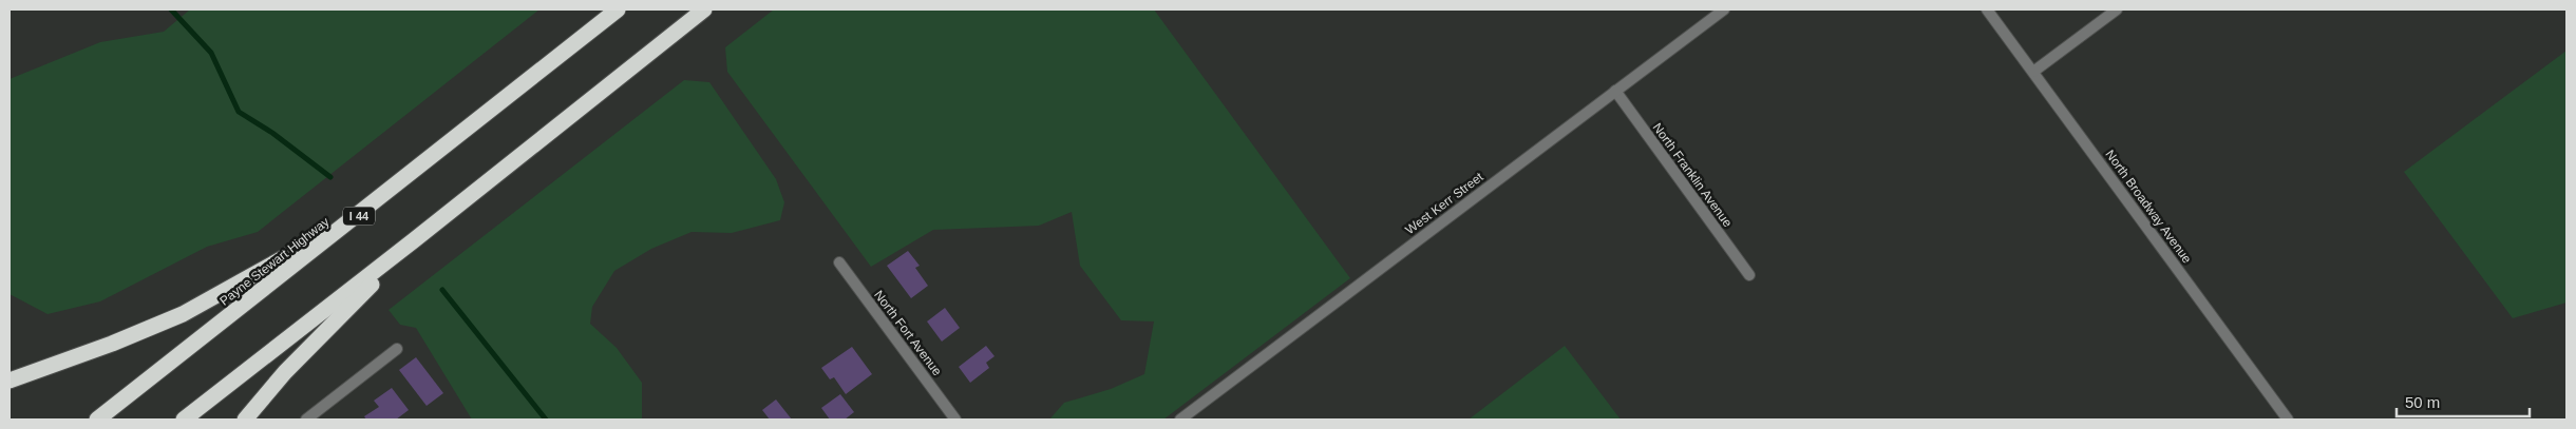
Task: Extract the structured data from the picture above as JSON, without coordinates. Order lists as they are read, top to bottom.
{
  "streets": {
    "highway": ["I 44", "Payne Stewart Highway"],
    "street": [
      "North Franklin Avenue",
      "West Kerr Street",
      "North Broadway Avenue",
      "North Fort Avenue"
    ]
  },
  "crossings": [
    ["North Franklin Avenue", "West Kerr Street"]
  ],
  "scale_bar": "50 m"
}
